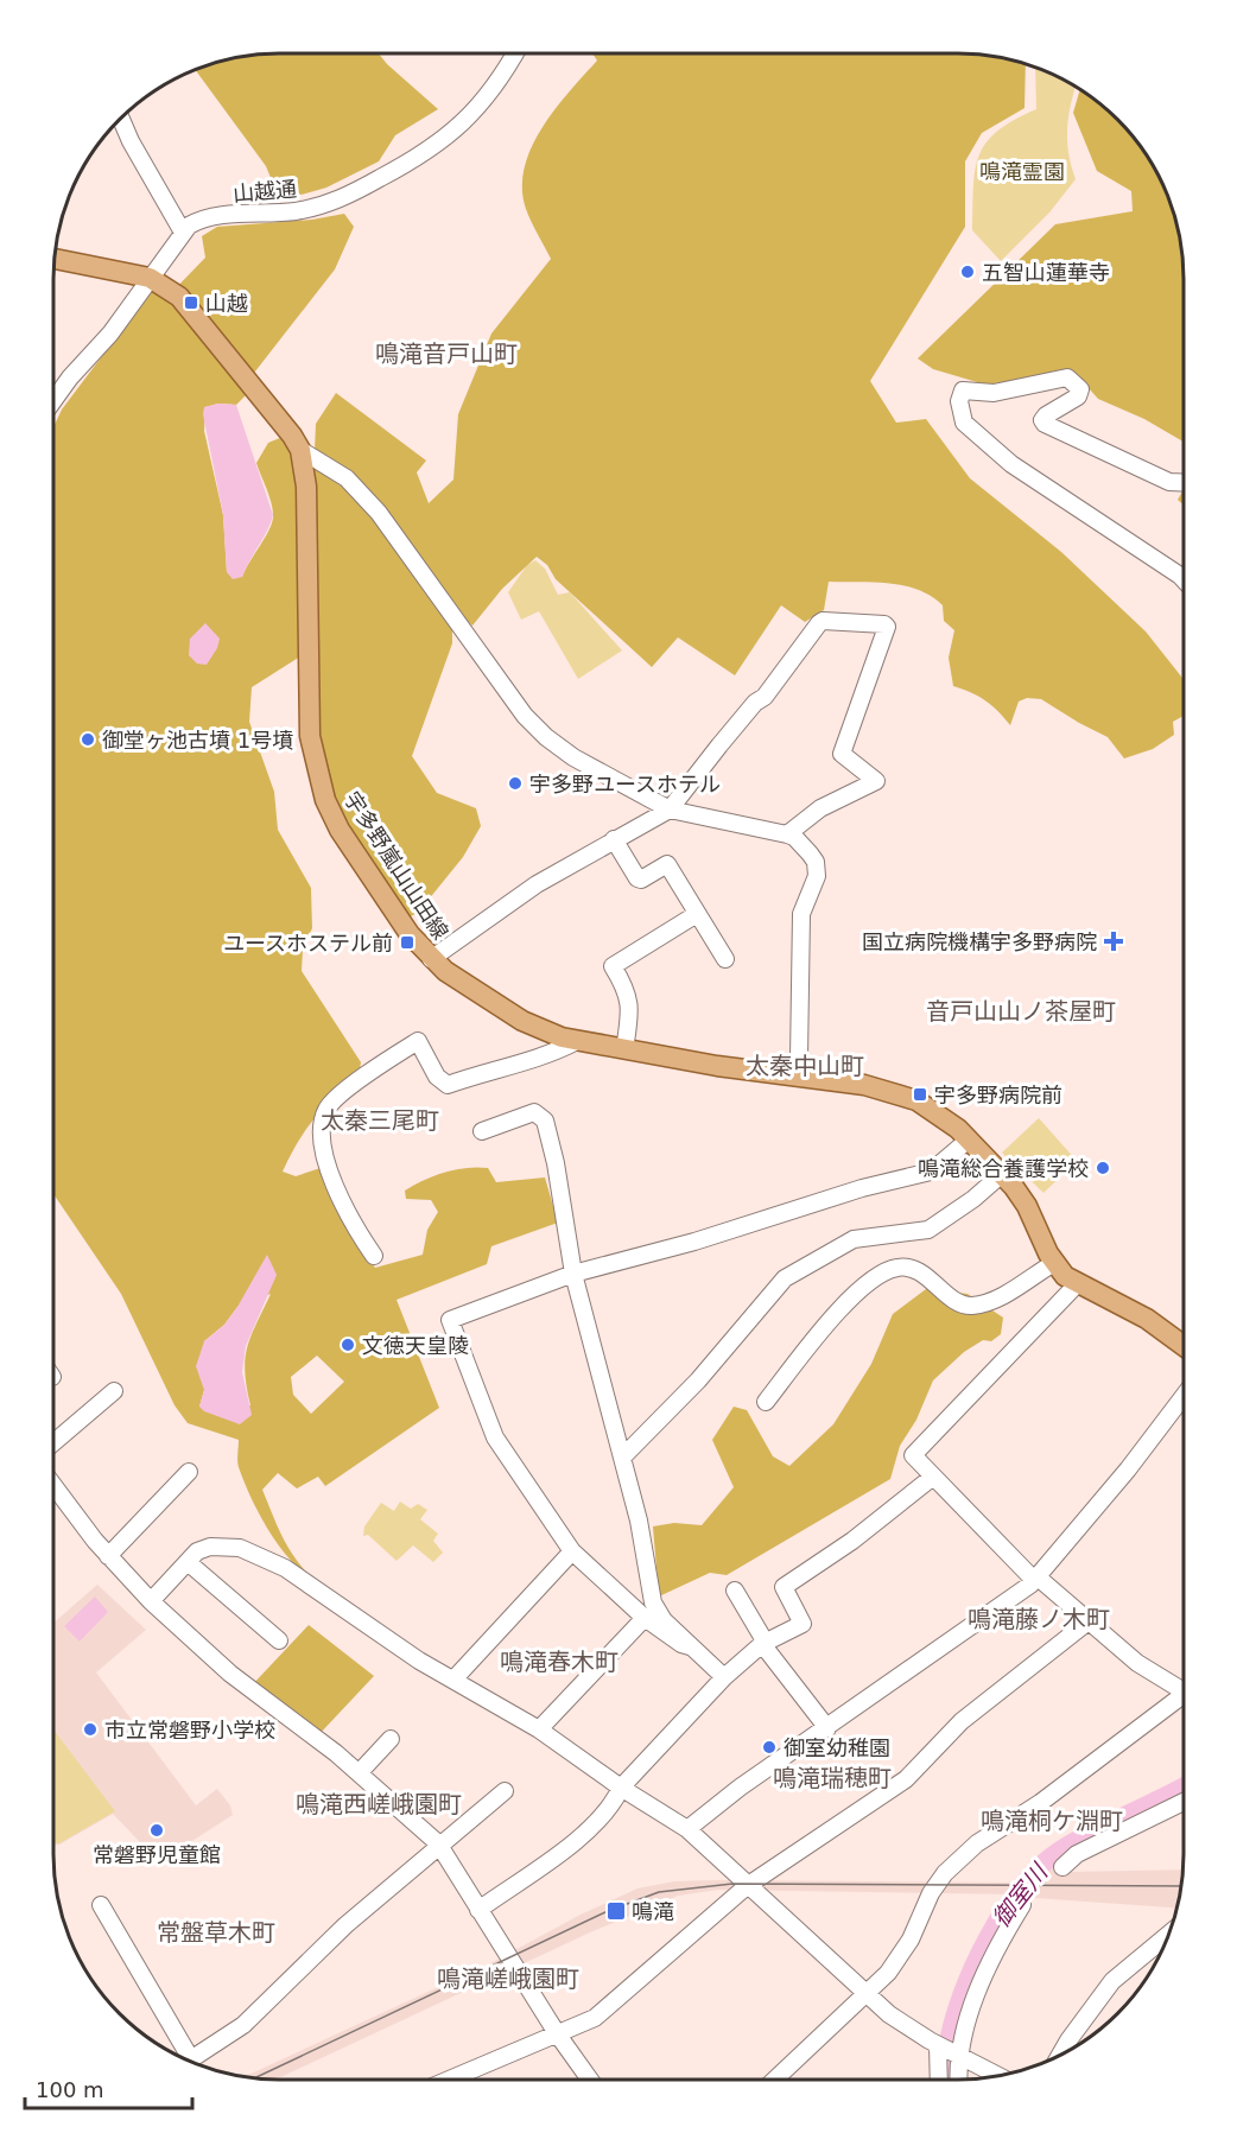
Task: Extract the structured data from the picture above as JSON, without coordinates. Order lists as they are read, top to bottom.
{
  "streets": {
    "main road": ["宇多野嵐山山田線"],
    "street": ["山越通"]
  },
  "districts": [
    "鳴滝音戸山町",
    "音戸山山ノ茶屋町",
    "太秦中山町",
    "太秦三尾町",
    "鳴滝藤ノ木町",
    "鳴滝春木町",
    "鳴滝瑞穂町",
    "鳴滝西嵯峨園町",
    "鳴滝桐ケ淵町",
    "常盤草木町",
    "鳴滝嵯峨園町"
  ],
  "water": ["御室川"],
  "parks": ["鳴滝霊園"],
  "places": {
    "other": [
      "五智山蓮華寺",
      "御堂ヶ池古墳 1号墳",
      "宇多野ユースホテル",
      "鳴滝総合養護学校",
      "文徳天皇陵",
      "市立常磐野小学校",
      "御室幼稚園",
      "常磐野児童館"
    ],
    "transit": [
      "山越",
      "ユースホステル前",
      "宇多野病院前",
      "鳴滝"
    ],
    "health": ["国立病院機構宇多野病院"]
  },
  "scale_bar": "100 m"
}
